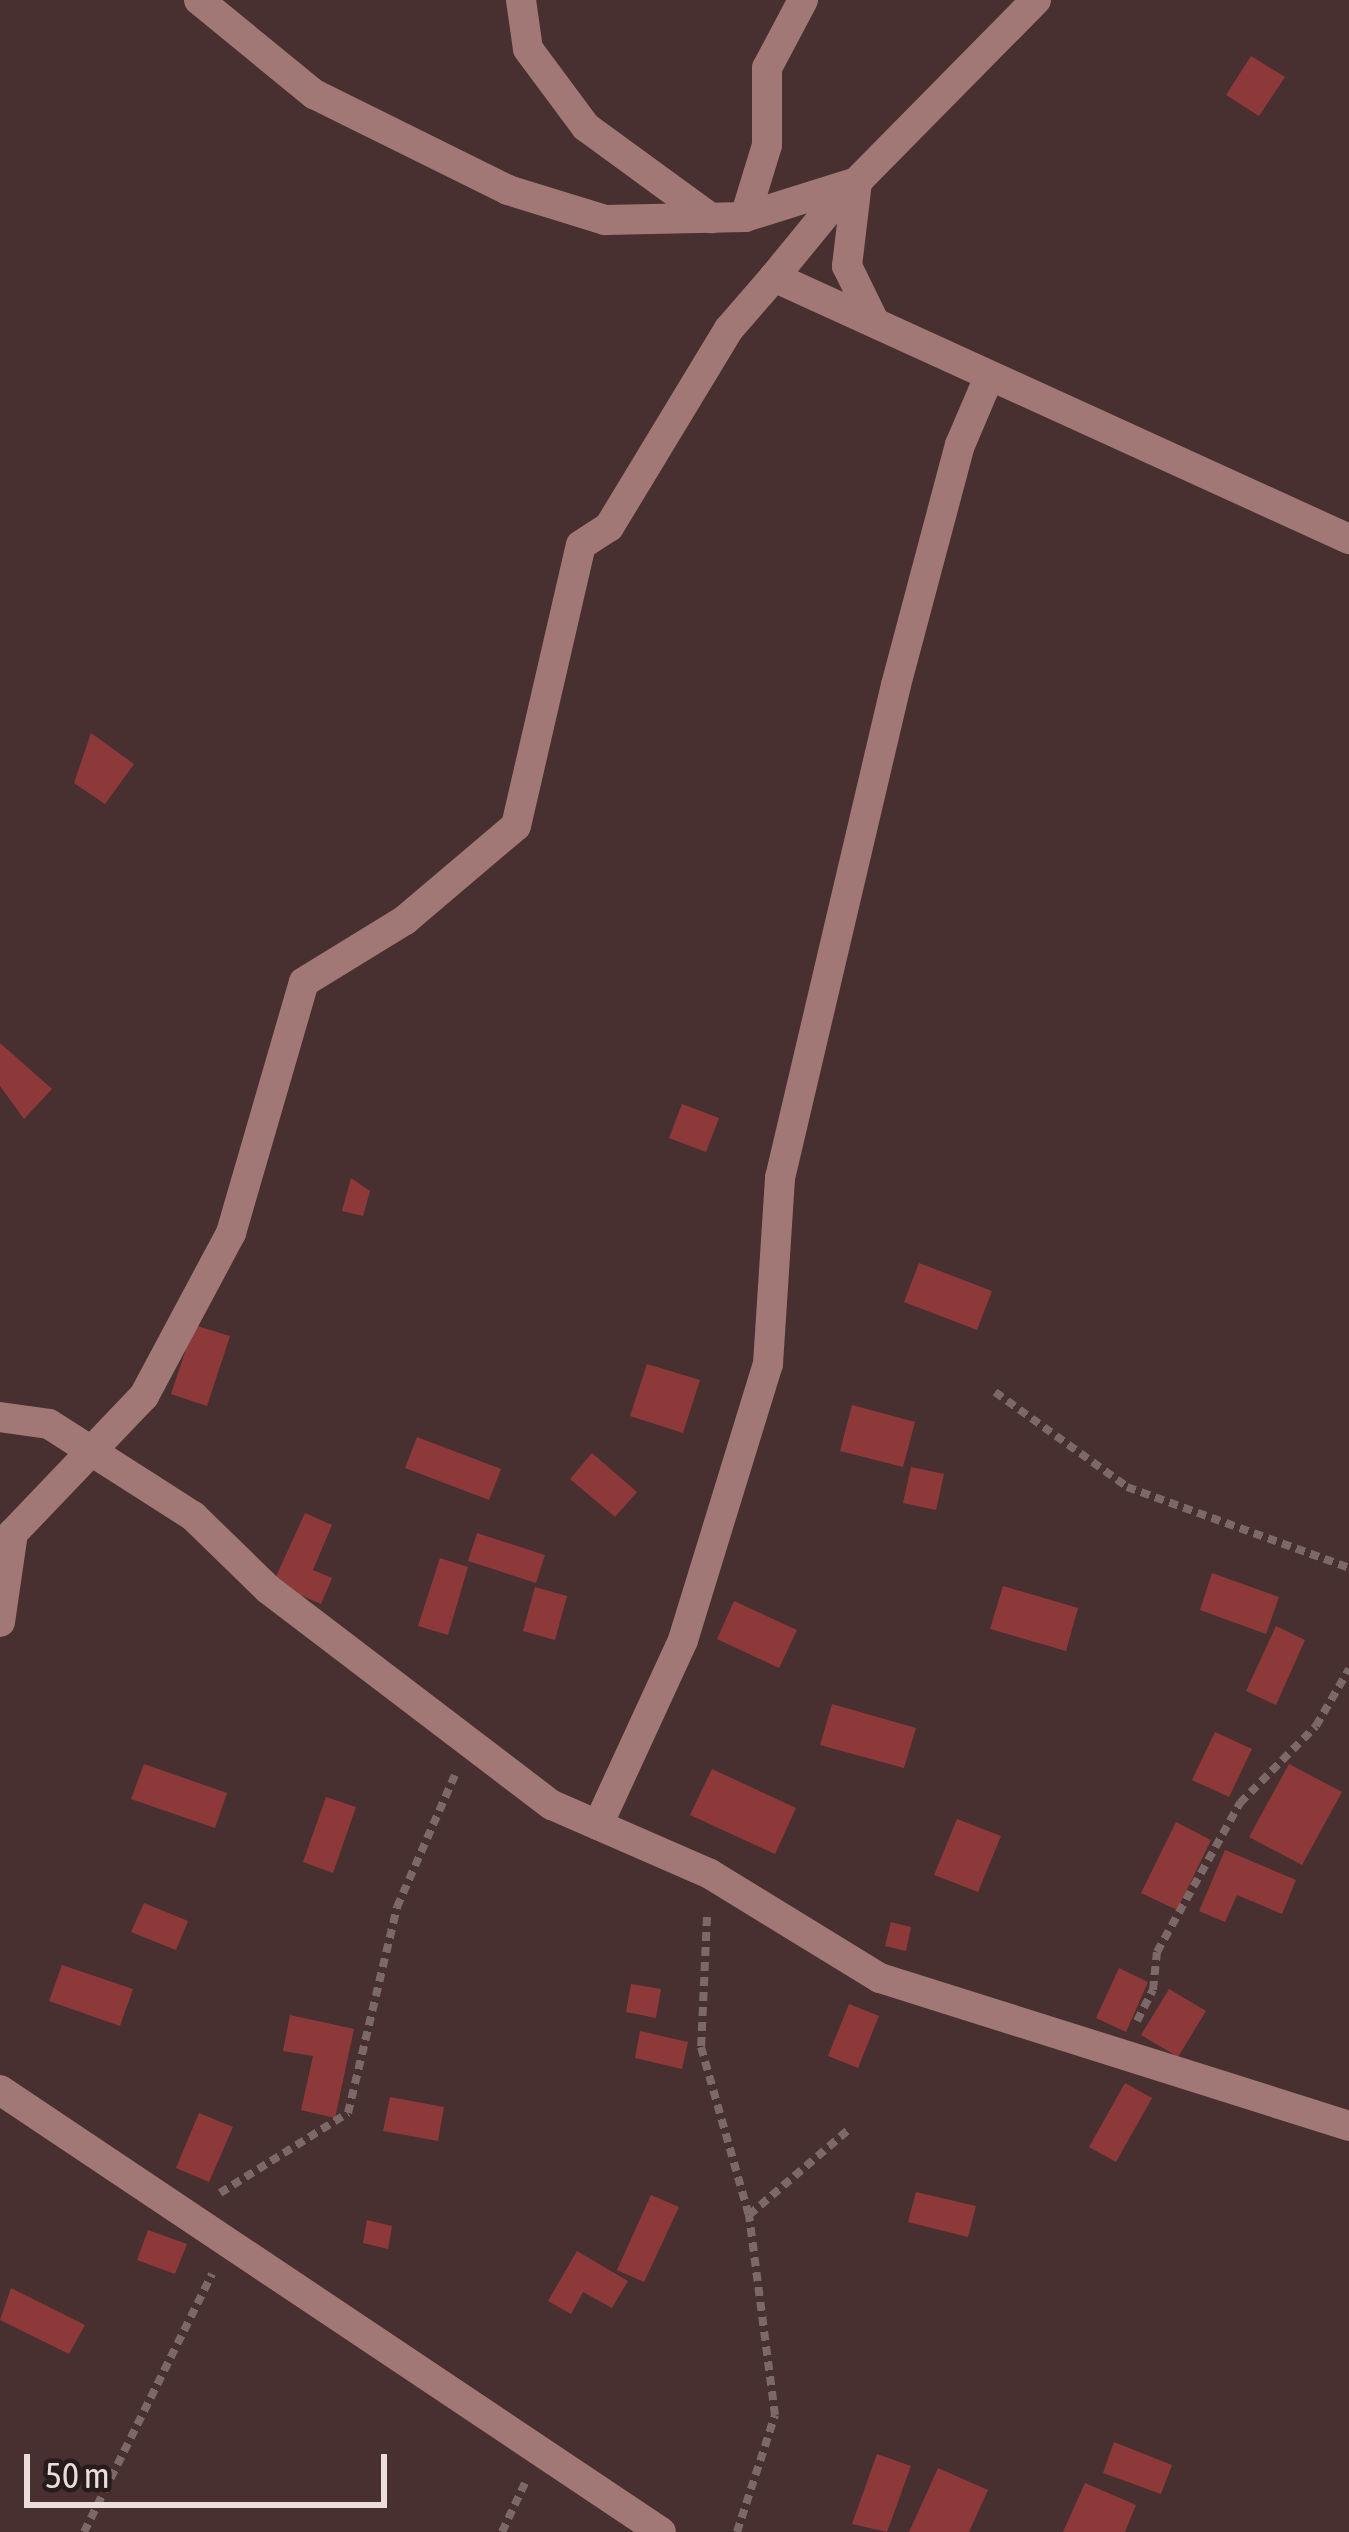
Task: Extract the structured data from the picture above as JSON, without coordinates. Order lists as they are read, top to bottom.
{
  "scale_bar": "50 m"
}
